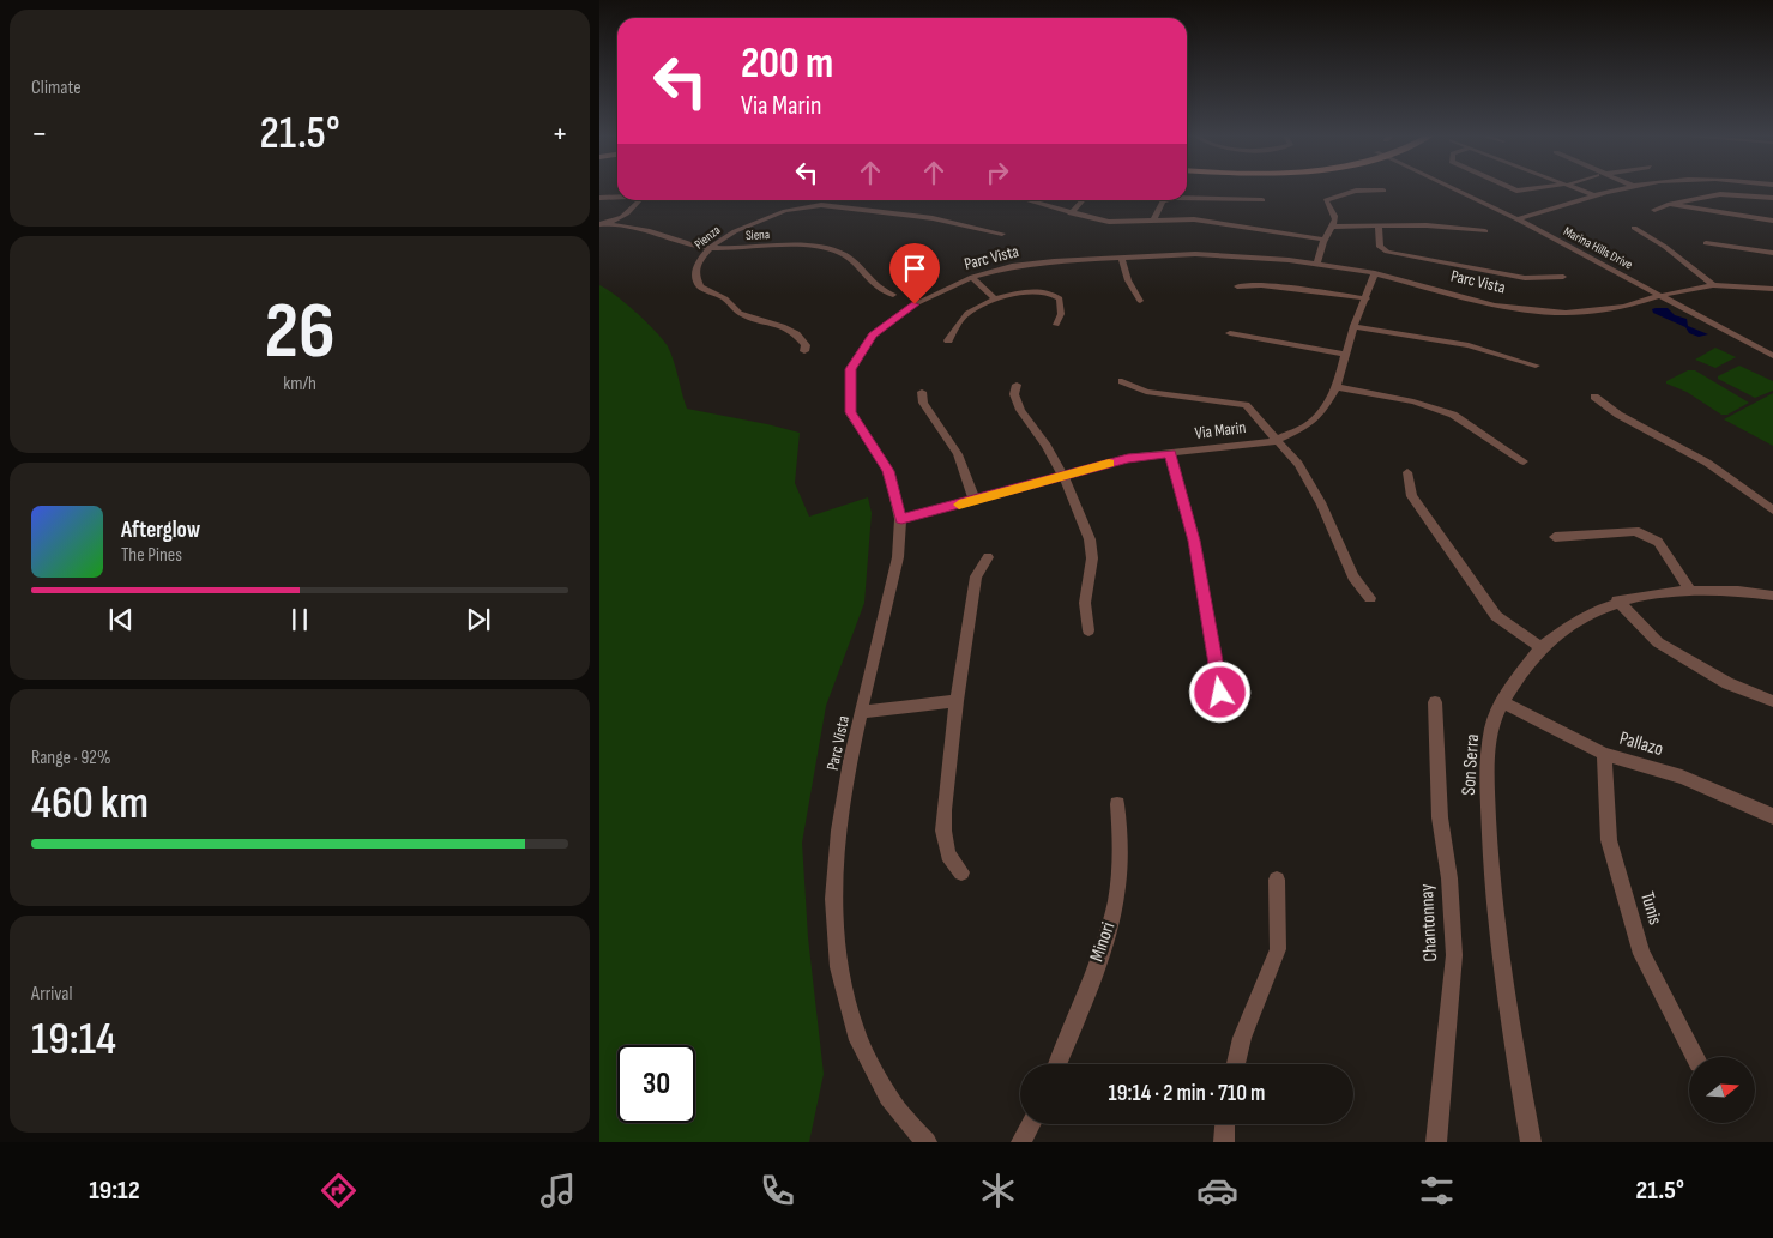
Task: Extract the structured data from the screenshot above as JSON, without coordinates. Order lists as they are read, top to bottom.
{
  "streets": {
    "street": [
      "Siena",
      "Pienza",
      "Marina Hills Drive",
      "Parc Vista",
      "Via Marin",
      "Pallazo",
      "Son Serra",
      "Tunis",
      "Chantonnay",
      "Minori"
    ]
  },
  "crossings": [
    ["Siena", "Pienza"],
    ["Siena", "Parc Vista"],
    ["Marina Hills Drive", "Parc Vista"],
    ["Parc Vista", "Via Marin"],
    ["Pallazo", "Son Serra"],
    ["Pallazo", "Tunis"]
  ],
  "north": "right",
  "page": {
    "tile": [
      "Climate",
      ["26", "km/h"],
      ["Range · 92%", "460 km"],
      ["Arrival", "19:14"]
    ],
    "turn": ["200 m", "Via Marin"],
    "heat": ["−", "21.5°", "+"],
    "song": ["Afterglow", "The Pines"],
    "limit": "30",
    "trip": "19:14 · 2 min · 710 m",
    "tabs": ["19:12", "21.5°"]
  }
}
